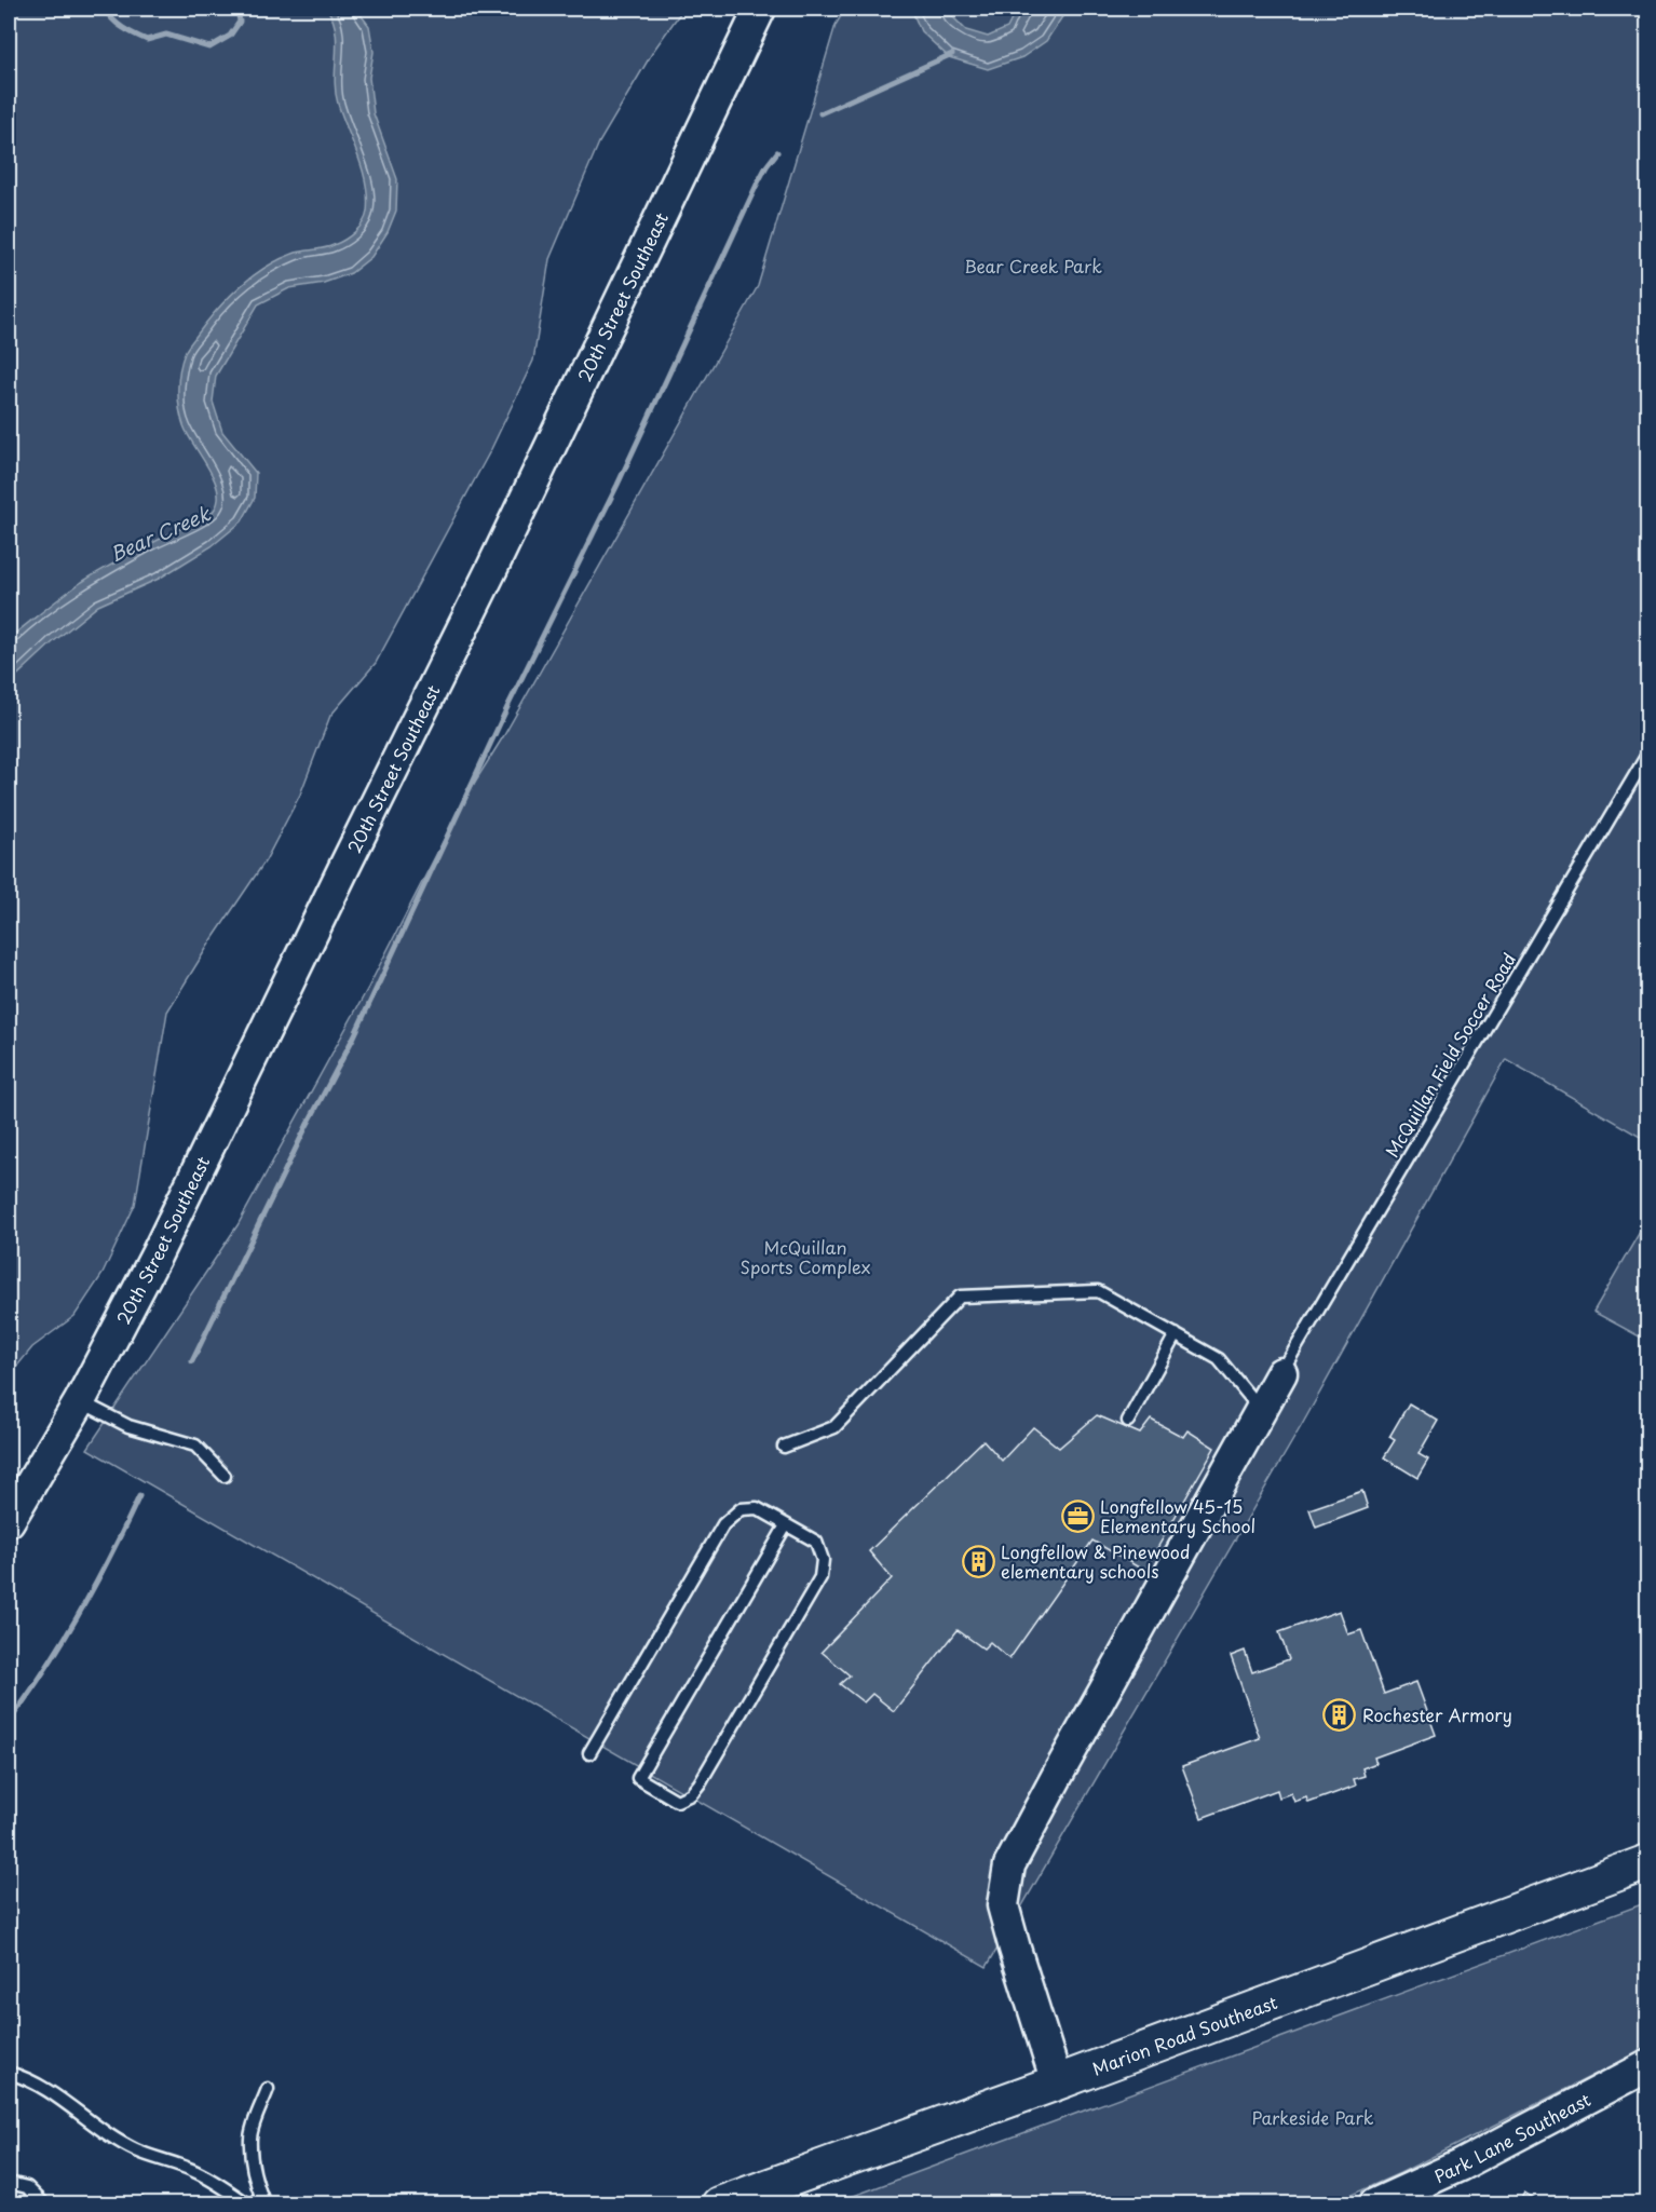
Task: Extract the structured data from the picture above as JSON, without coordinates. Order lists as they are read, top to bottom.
{
  "streets": {
    "main road": ["Marion Road Southeast"],
    "street": ["20th Street Southeast", "Park Lane Southeast"],
    "lane": ["McQuillan Field Soccer Road"]
  },
  "water": ["Bear Creek"],
  "parks": ["Bear Creek Park", "McQuillan Sports Complex", "Parkeside Park"],
  "places": {
    "office": ["Longfellow 45-15 Elementary School"],
    "building": ["Longfellow & Pinewood elementary schools", "Rochester Armory"]
  }
}
